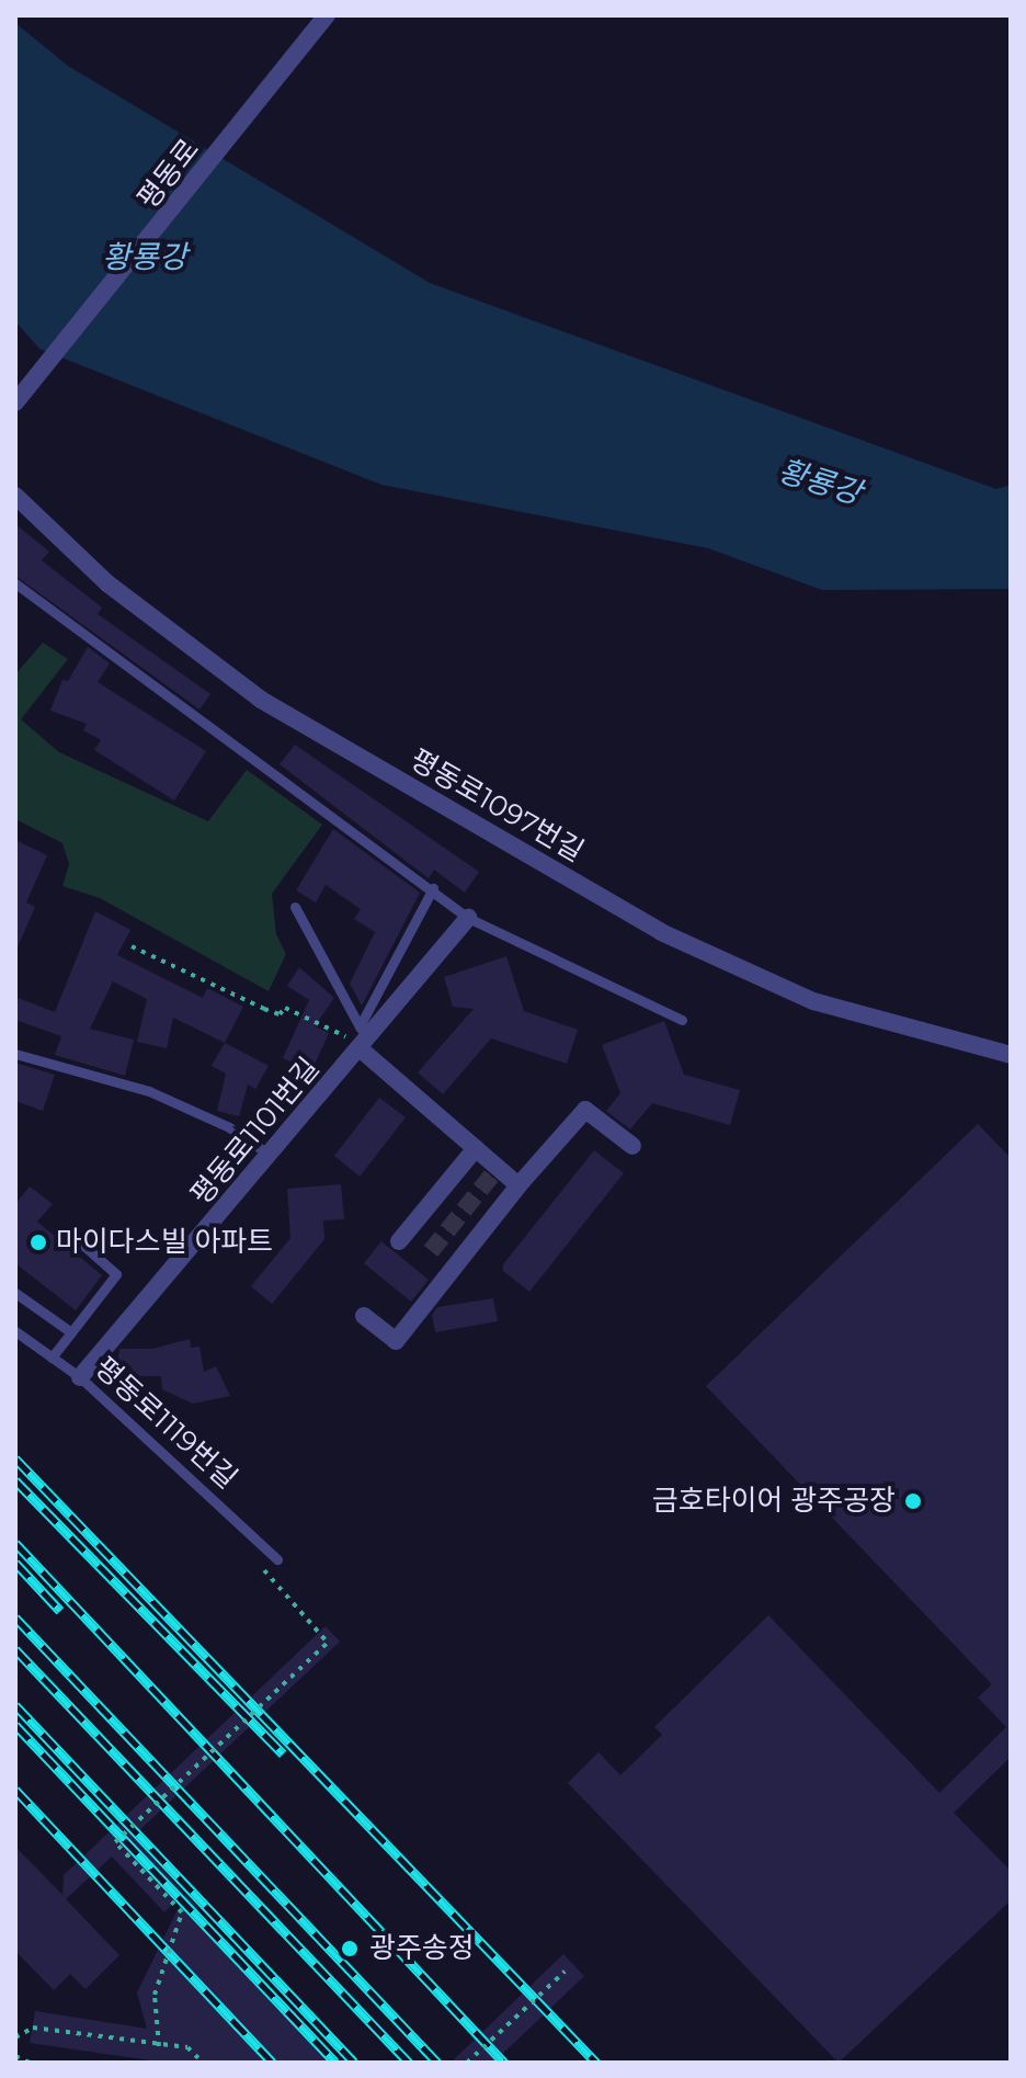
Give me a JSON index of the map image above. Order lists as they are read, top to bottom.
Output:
{
  "streets": {
    "street": ["평동로", "평동로1097번길", "평동로1101번길"],
    "lane": ["평동로1119번길"]
  },
  "crossings": [
    ["평동로1101번길", "평동로1119번길"]
  ],
  "water": ["황룡강"],
  "places": ["마이다스빌 아파트", "금호타이어 광주공장", "광주송정"]
}
